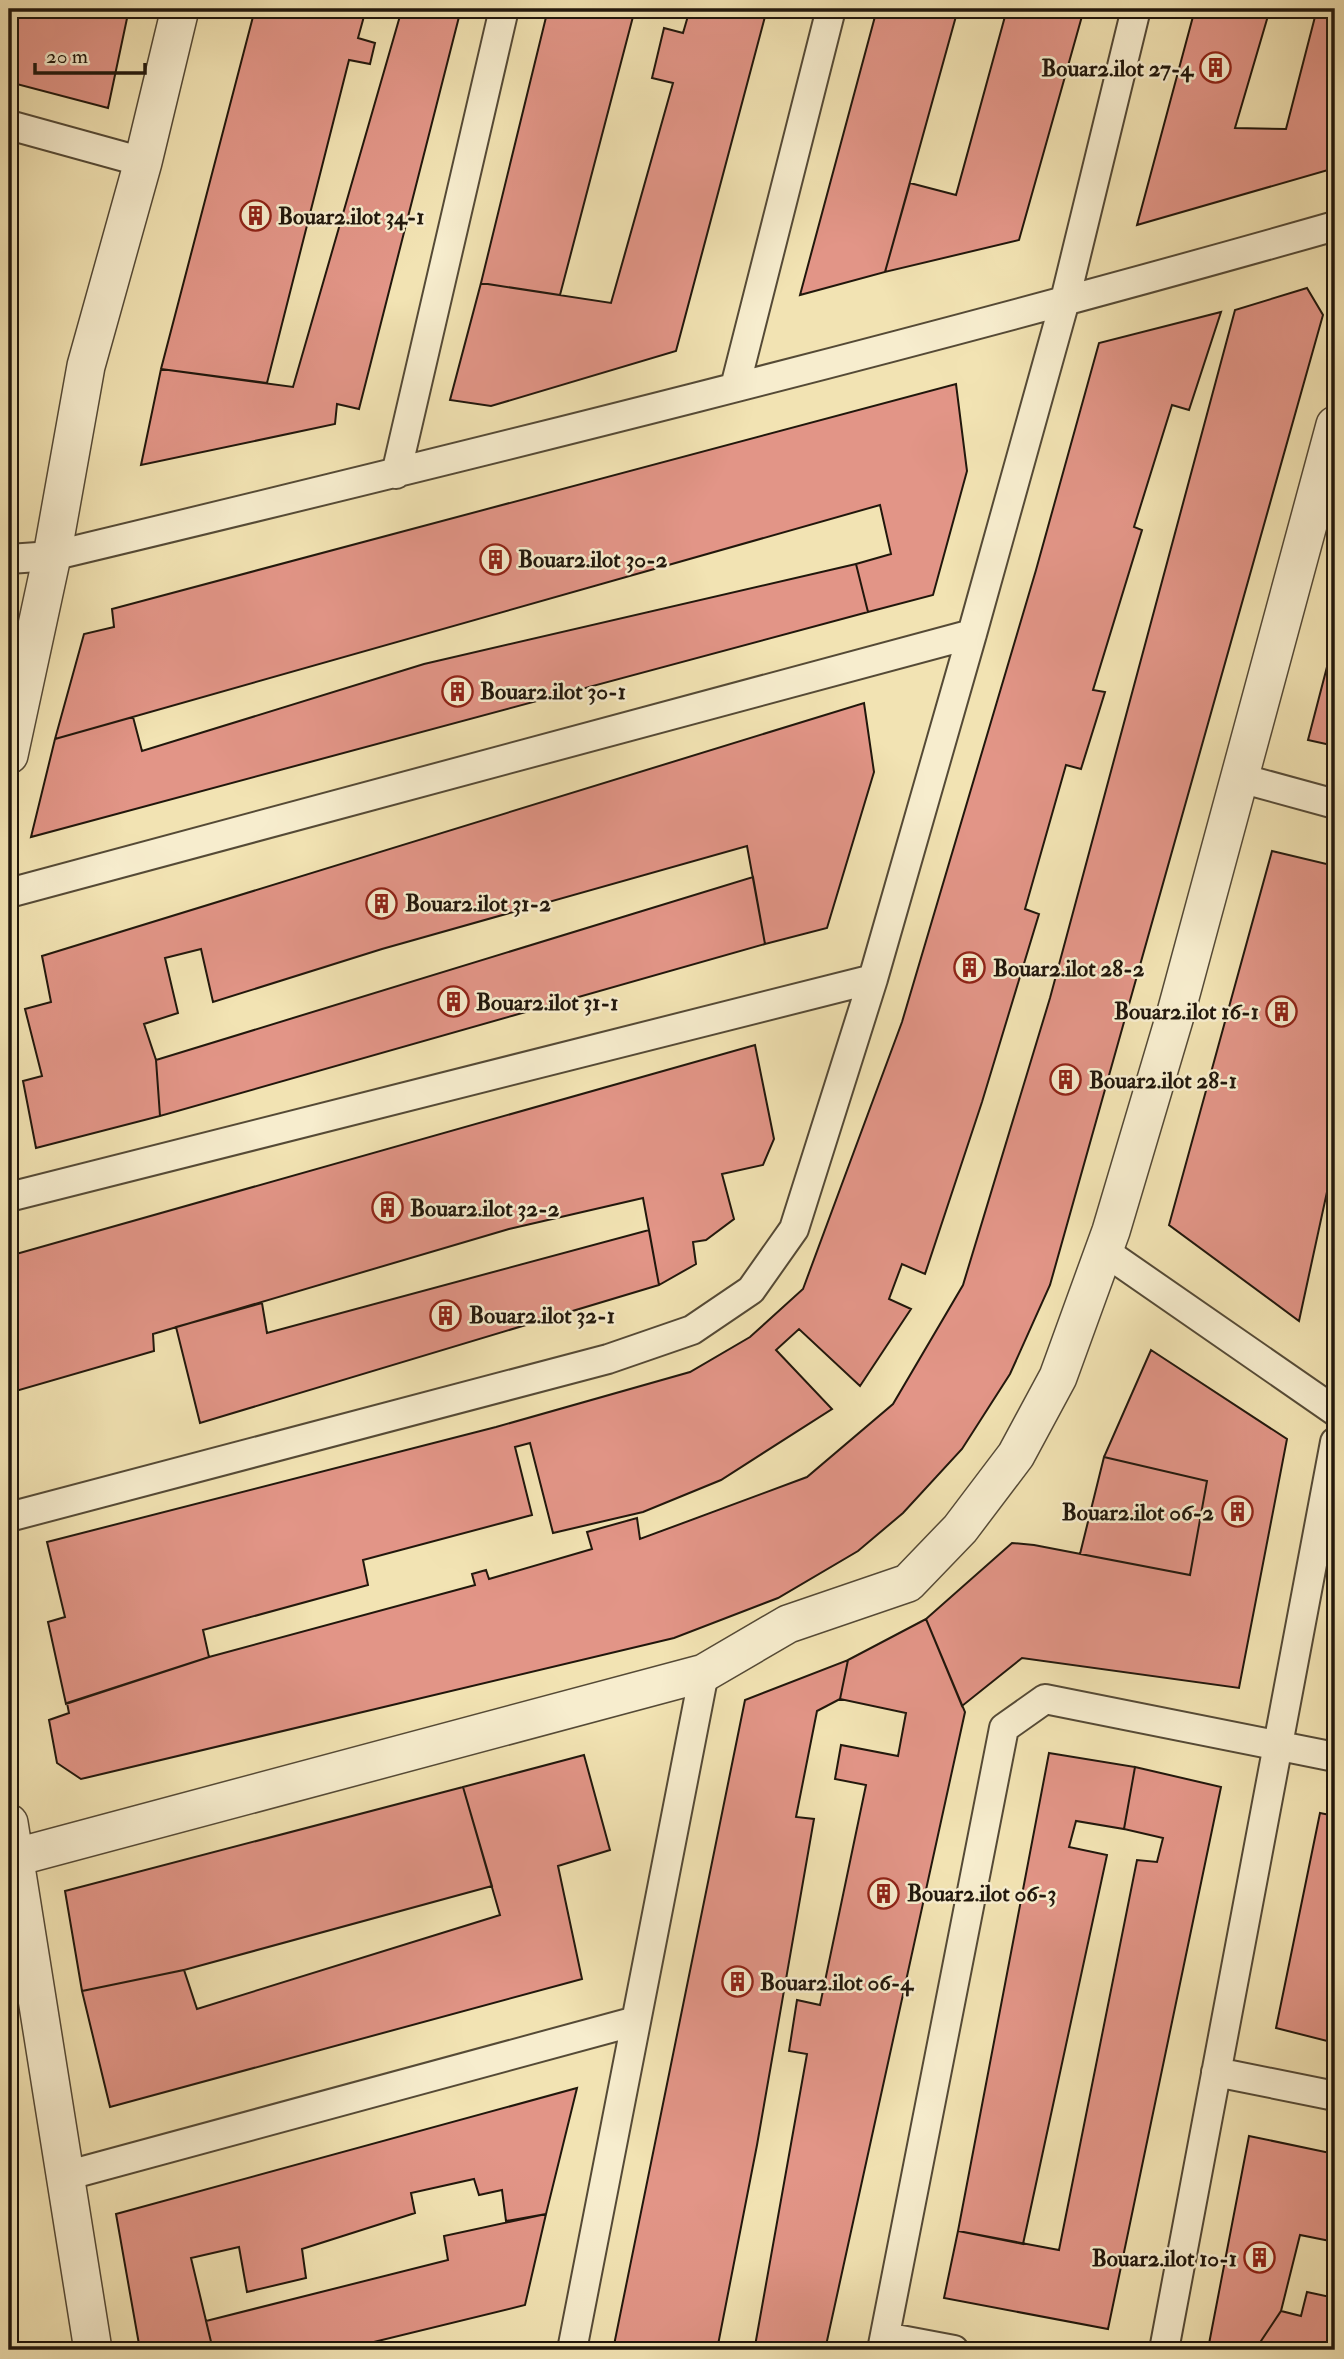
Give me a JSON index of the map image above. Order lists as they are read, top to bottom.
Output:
{
  "places": {
    "building": [
      "Bouar2.ilot 27-4",
      "Bouar2.ilot 34-1",
      "Bouar2.ilot 30-2",
      "Bouar2.ilot 30-1",
      "Bouar2.ilot 31-2",
      "Bouar2.ilot 28-2",
      "Bouar2.ilot 31-1",
      "Bouar2.ilot 16-1",
      "Bouar2.ilot 28-1",
      "Bouar2.ilot 32-2",
      "Bouar2.ilot 32-1",
      "Bouar2.ilot 06-2",
      "Bouar2.ilot 06-3",
      "Bouar2.ilot 06-4",
      "Bouar2.ilot 10-1"
    ]
  },
  "scale_bar": "20 m"
}
